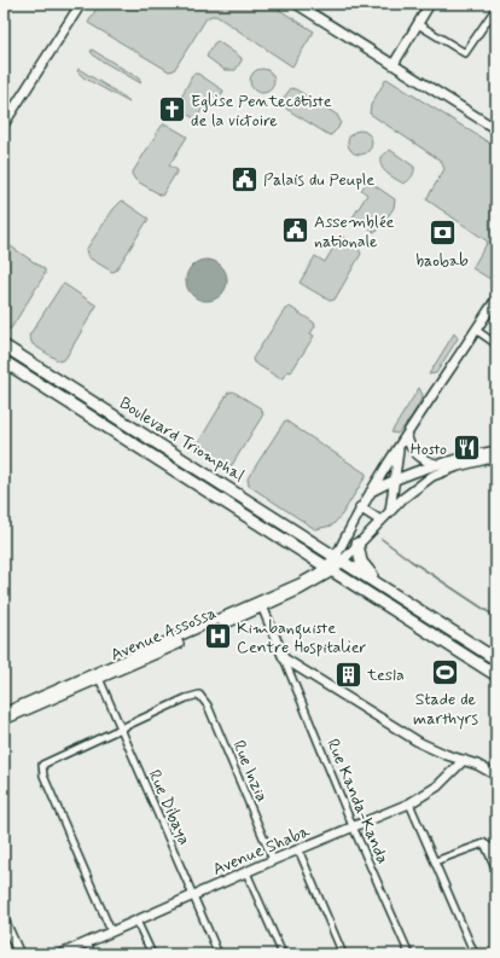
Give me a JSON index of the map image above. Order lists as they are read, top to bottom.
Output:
{
  "streets": {
    "highway": ["Boulevard Triomphal"],
    "street": [
      "Avenue Assossa",
      "Rue Inzia",
      "Rue Kanda-Kanda",
      "Rue Dibaya",
      "Avenue Shaba"
    ]
  },
  "crossings": [
    ["Boulevard Triomphal", "Avenue Assossa"],
    ["Avenue Assossa", "Rue Dibaya"],
    ["Rue Inzia", "Rue Dibaya"],
    ["Rue Inzia", "Avenue Shaba"],
    ["Rue Kanda-Kanda", "Avenue Shaba"],
    ["Rue Dibaya", "Avenue Shaba"]
  ],
  "places": {
    "church": ["Eglise Pentecôtiste de la victoire"],
    "public building": ["Palais du Peuple", "Assemblée nationale"],
    "bank": ["baobab"],
    "restaurant": ["Hosto"],
    "hospital": ["Kimbanguiste Centre Hospitalier"],
    "sports": ["Stade de marthyrs"],
    "building": ["tesla"]
  }
}
